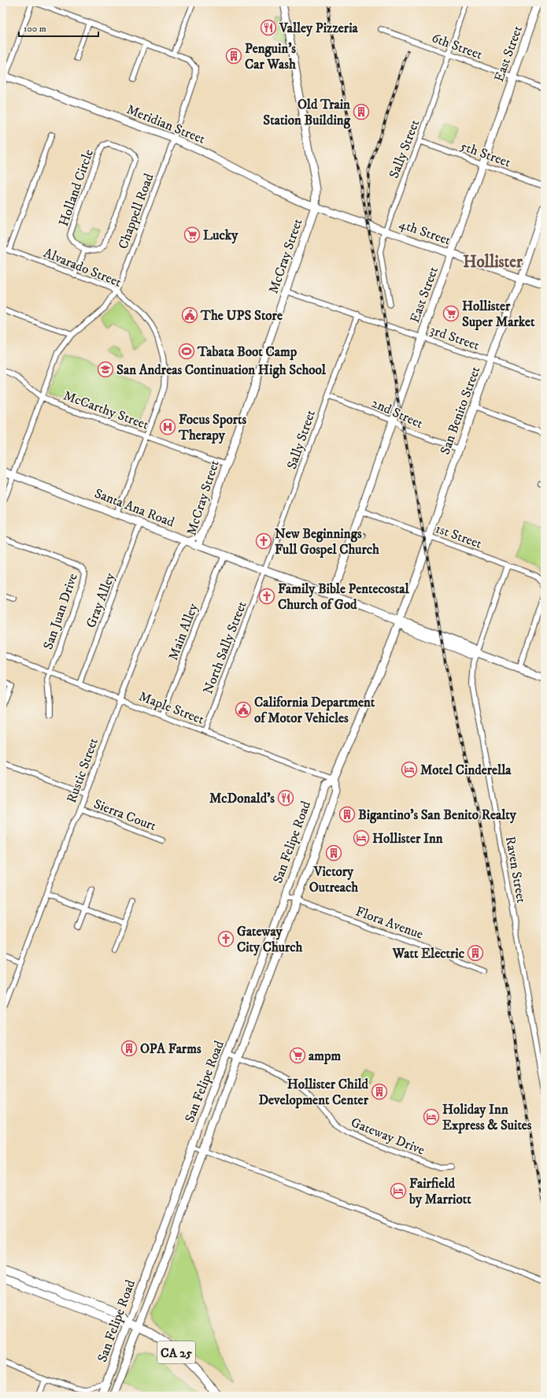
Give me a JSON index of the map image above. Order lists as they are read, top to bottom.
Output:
{
  "streets": {
    "main road": ["CA 25"],
    "street": [
      "6th Street",
      "East Street",
      "Meridian Street",
      "Sally Street",
      "5th Street",
      "Holland Circle",
      "Chappell Road",
      "4th Street",
      "McCray Street",
      "Alvarado Street",
      "3rd Street",
      "McCarthy Street",
      "San Benito Street",
      "2nd Street",
      "Santa Ana Road",
      "1st Street",
      "Gray Alley",
      "San Juan Drive",
      "Main Alley",
      "North Sally Street",
      "Maple Street",
      "Rustic Street",
      "Sierra Court",
      "San Felipe Road",
      "Raven Street",
      "Flora Avenue",
      "Gateway Drive"
    ]
  },
  "crossings": [
    ["6th Street", "East Street"],
    ["6th Street", "Sally Street"],
    ["East Street", "5th Street"],
    ["East Street", "4th Street"],
    ["East Street", "3rd Street"],
    ["East Street", "2nd Street"],
    ["East Street", "Santa Ana Road"],
    ["East Street", "1st Street"],
    ["Meridian Street", "Chappell Road"],
    ["Meridian Street", "4th Street"],
    ["Meridian Street", "McCray Street"],
    ["Sally Street", "5th Street"],
    ["Sally Street", "4th Street"],
    ["Sally Street", "3rd Street"],
    ["Sally Street", "2nd Street"],
    ["Sally Street", "Santa Ana Road"],
    ["Sally Street", "North Sally Street"],
    ["Chappell Road", "Alvarado Street"],
    ["Chappell Road", "McCarthy Street"],
    ["Chappell Road", "Santa Ana Road"],
    ["4th Street", "McCray Street"],
    ["4th Street", "San Benito Street"],
    ["McCray Street", "3rd Street"],
    ["McCray Street", "McCarthy Street"],
    ["McCray Street", "Santa Ana Road"],
    ["Alvarado Street", "McCarthy Street"],
    ["Alvarado Street", "Santa Ana Road"],
    ["3rd Street", "San Benito Street"],
    ["San Benito Street", "2nd Street"],
    ["San Benito Street", "Santa Ana Road"],
    ["San Benito Street", "1st Street"],
    ["San Benito Street", "San Felipe Road"],
    ["Santa Ana Road", "Gray Alley"],
    ["Santa Ana Road", "Main Alley"],
    ["Santa Ana Road", "North Sally Street"],
    ["Santa Ana Road", "Rustic Street"],
    ["Santa Ana Road", "San Felipe Road"],
    ["Santa Ana Road", "Raven Street"],
    ["1st Street", "Raven Street"],
    ["Gray Alley", "Maple Street"],
    ["San Juan Drive", "Maple Street"],
    ["Main Alley", "Maple Street"],
    ["North Sally Street", "Maple Street"],
    ["Maple Street", "Rustic Street"],
    ["Maple Street", "San Felipe Road"],
    ["Rustic Street", "Sierra Court"],
    ["San Felipe Road", "Flora Avenue"],
    ["San Felipe Road", "Gateway Drive"],
    ["San Felipe Road", "CA 25"]
  ],
  "districts": ["Hollister"],
  "places": {
    "restaurant": ["Valley Pizzeria", "McDonald's"],
    "building": [
      "Penguin's Car Wash",
      "Old Train Station Building",
      "Bigantino's San Benito Realty",
      "Victory Outreach",
      "Watt Electric",
      "OPA Farms",
      "Hollister Child Development Center"
    ],
    "supermarket": ["Lucky", "Hollister Super Market", "ampm"],
    "public building": ["The UPS Store", "California Department of Motor Vehicles"],
    "sports": ["Tabata Boot Camp"],
    "school or university": ["San Andreas Continuation High School"],
    "hospital": ["Focus Sports Therapy"],
    "church": ["New Beginnings Full Gospel Church", "Family Bible Pentecostal Church of God", "Gateway City Church"],
    "hotel": [
      "Motel Cinderella",
      "Hollister Inn",
      "Holiday Inn Express & Suites",
      "Fairfield by Marriott"
    ]
  },
  "scale_bar": "100 m"
}
